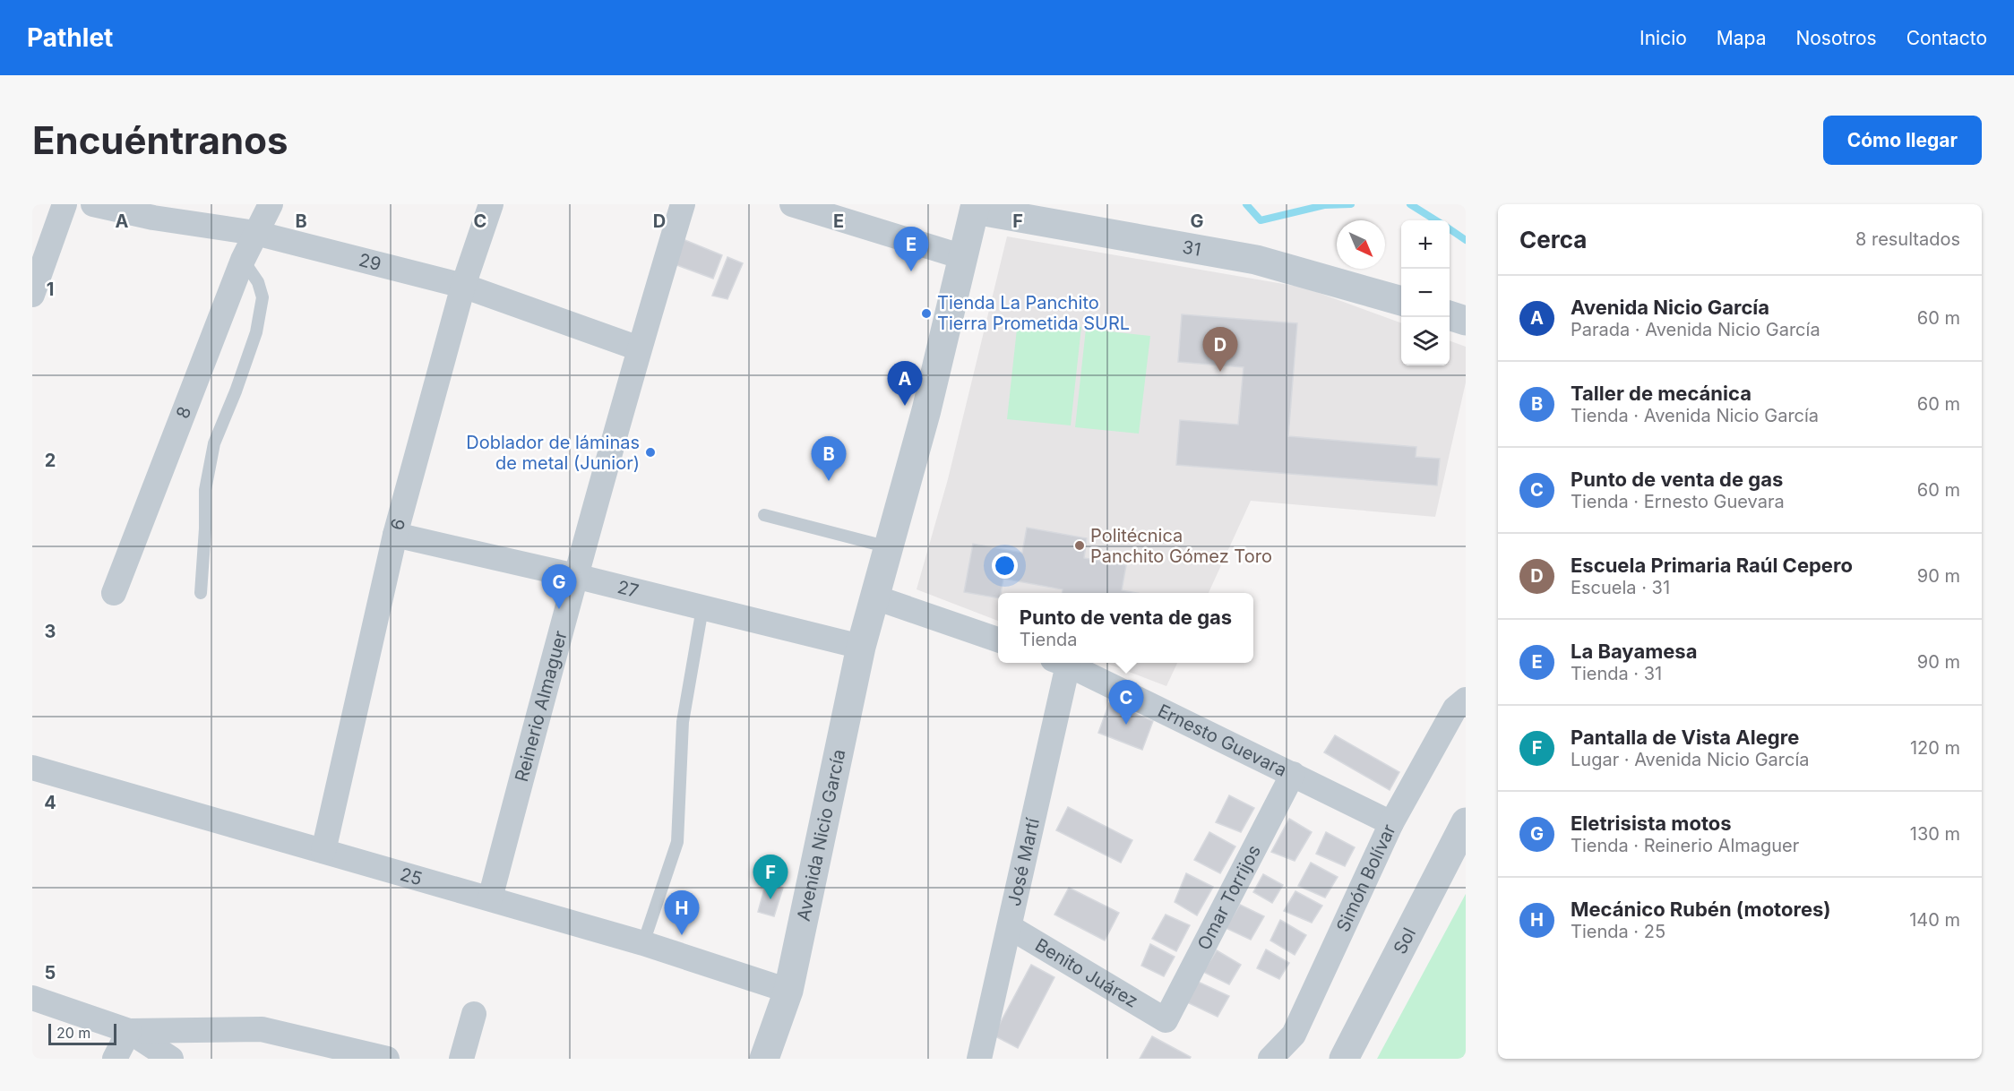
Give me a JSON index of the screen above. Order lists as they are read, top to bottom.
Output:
{
  "streets": {
    "street": [
      "31",
      "29",
      "8",
      "6",
      "27",
      "Reinerio Almaguer",
      "Ernesto Guevara",
      "Avenida Nicio García",
      "José Martí",
      "25",
      "Simón Bolívar",
      "Omar Torrijos",
      "Sol",
      "Benito Juárez"
    ]
  },
  "crossings": [
    ["31", "Avenida Nicio García"],
    ["29", "8"],
    ["29", "6"],
    ["29", "Reinerio Almaguer"],
    ["6", "27"],
    ["6", "25"],
    ["27", "Reinerio Almaguer"],
    ["27", "Avenida Nicio García"],
    ["Reinerio Almaguer", "25"],
    ["Ernesto Guevara", "Simón Bolívar"],
    ["Ernesto Guevara", "Omar Torrijos"],
    ["Avenida Nicio García", "25"],
    ["José Martí", "Benito Juárez"],
    ["Omar Torrijos", "Benito Juárez"]
  ],
  "places": ["Tienda La Panchito Tierra Prometida SURL", "Doblador de láminas de metal (Junior)", "Politécnica Panchito Gómez Toro"],
  "scale_bar": "20 m",
  "north": "bottom right",
  "page": {
    "header": "Pathlet",
    "nav": [
      "Inicio",
      "Mapa",
      "Nosotros",
      "Contacto"
    ],
    "buttons": "Cómo llegar",
    "title": "Encuéntranos",
    "heading": ["Cerca", "8 resultados"],
    "map_buttons": ["+", "−"],
    "pins": [
      "E",
      "D",
      "A",
      "B",
      "G",
      "C",
      "F",
      "H"
    ],
    "list": [
      {
        "mark": "A",
        "name": "Avenida Nicio García",
        "note": "Parada · Avenida Nicio García",
        "value": "60 m"
      },
      {
        "mark": "B",
        "name": "Taller de mecánica",
        "note": "Tienda · Avenida Nicio García",
        "value": "60 m"
      },
      {
        "mark": "C",
        "name": "Punto de venta de gas",
        "note": "Tienda · Ernesto Guevara",
        "value": "60 m"
      },
      {
        "mark": "D",
        "name": "Escuela Primaria Raúl Cepero",
        "note": "Escuela · 31",
        "value": "90 m"
      },
      {
        "mark": "E",
        "name": "La Bayamesa",
        "note": "Tienda · 31",
        "value": "90 m"
      },
      {
        "mark": "F",
        "name": "Pantalla de Vista Alegre",
        "note": "Lugar · Avenida Nicio García",
        "value": "120 m"
      },
      {
        "mark": "G",
        "name": "Eletrisista motos",
        "note": "Tienda · Reinerio Almaguer",
        "value": "130 m"
      },
      {
        "mark": "H",
        "name": "Mecánico Rubén (motores)",
        "note": "Tienda · 25",
        "value": "140 m"
      }
    ],
    "popup": ["Punto de venta de gas", "Tienda"],
    "scale": "20 m"
  },
  "grid": {
    "columns": [
      "A",
      "B",
      "C",
      "D",
      "E",
      "F",
      "G"
    ],
    "rows": [
      "1",
      "2",
      "3",
      "4",
      "5"
    ]
  }
}
